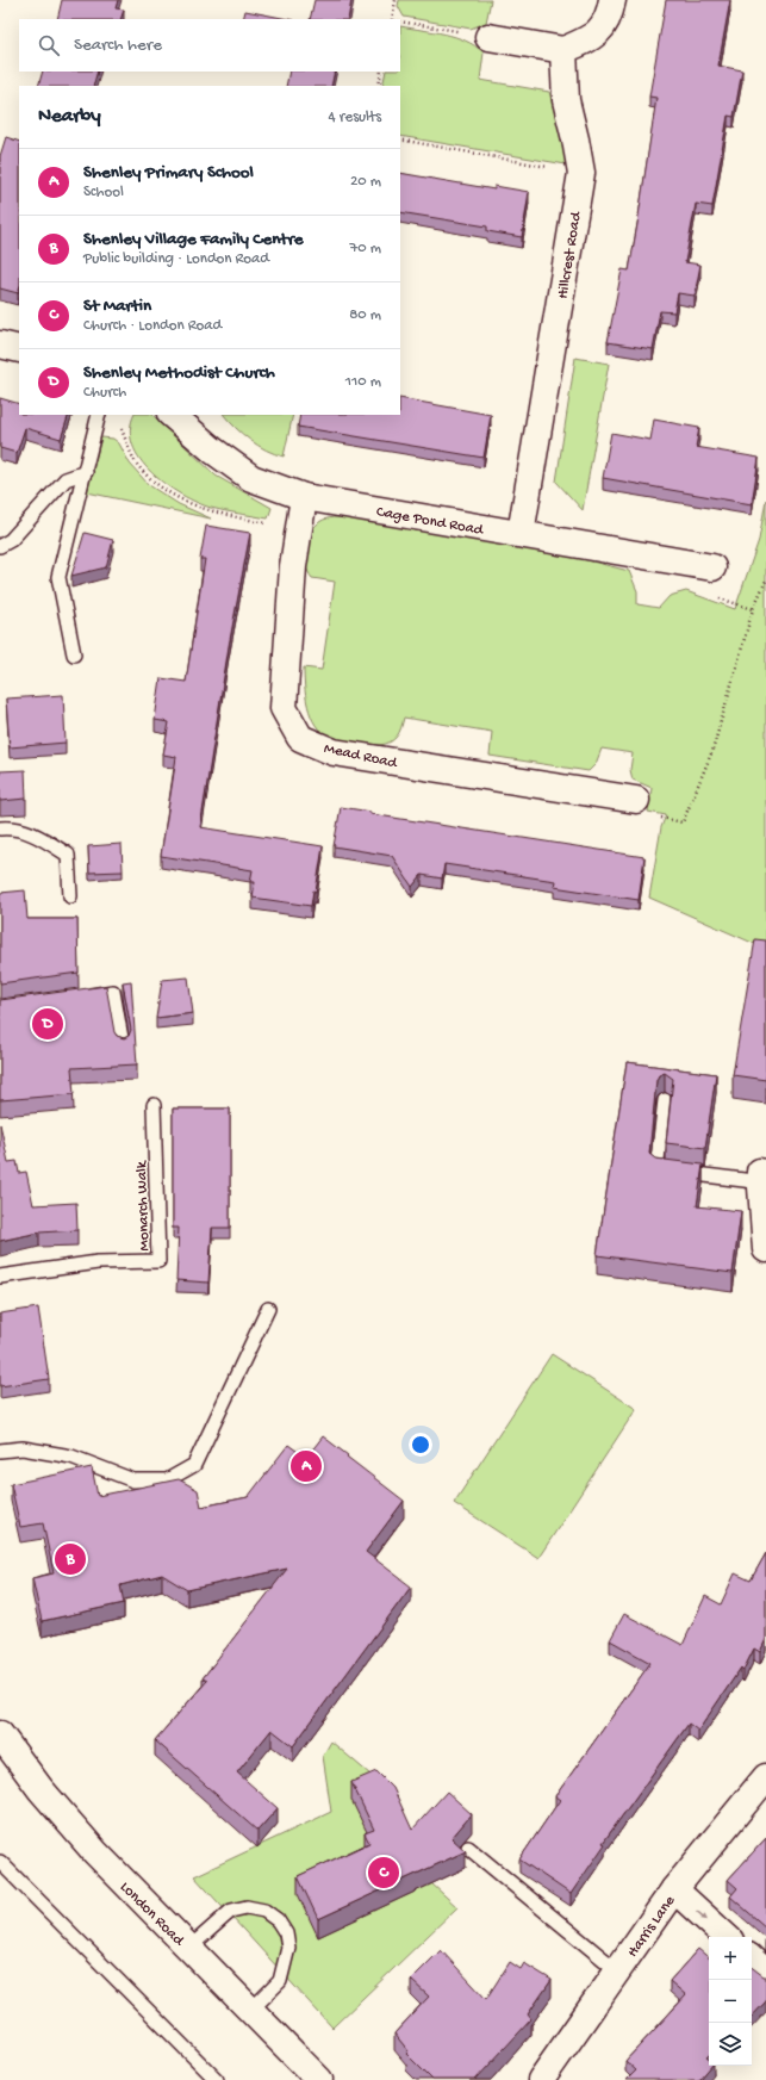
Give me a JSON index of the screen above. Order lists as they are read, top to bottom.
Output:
{
  "streets": {
    "street": [
      "Hillcrest Road",
      "Cage Pond Road",
      "Mead Road",
      "London Road",
      "Harris Lane"
    ],
    "lane": ["Monarch Walk"]
  },
  "crossings": [
    ["Hillcrest Road", "Cage Pond Road"],
    ["Cage Pond Road", "Mead Road"]
  ],
  "page": {
    "search": "Search here",
    "heading": ["Nearby", "4 results"],
    "list": [
      {
        "mark": "A",
        "name": "Shenley Primary School",
        "note": "School",
        "value": "20 m"
      },
      {
        "mark": "B",
        "name": "Shenley Village Family Centre",
        "note": "Public building · London Road",
        "value": "70 m"
      },
      {
        "mark": "C",
        "name": "St Martin",
        "note": "Church · London Road",
        "value": "80 m"
      },
      {
        "mark": "D",
        "name": "Shenley Methodist Church",
        "note": "Church",
        "value": "110 m"
      }
    ],
    "pins": [
      "D",
      "A",
      "B",
      "C"
    ],
    "map_buttons": ["+", "−"]
  }
}
